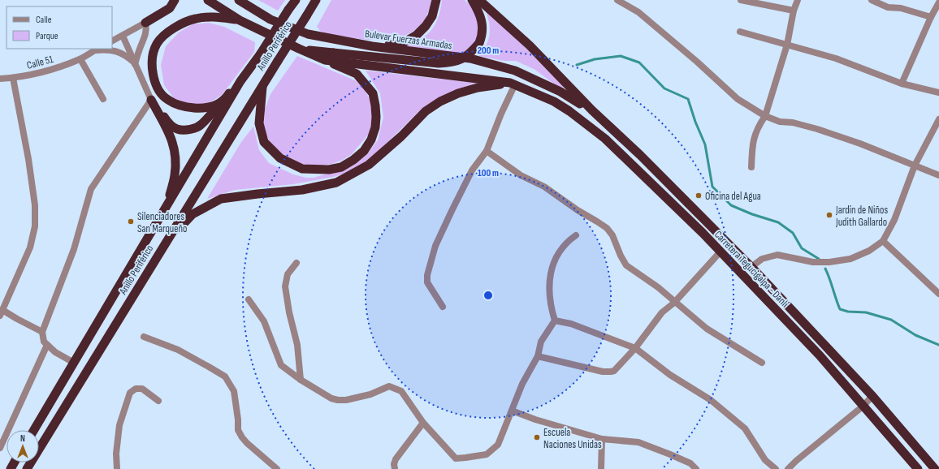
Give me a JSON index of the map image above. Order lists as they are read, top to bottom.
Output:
{
  "streets": {
    "highway": ["Bulevar Fuerzas Armadas", "Anillo Periférico", "Carretera Tegucigalpa - Danli"],
    "street": ["Calle 51"]
  },
  "crossings": [
    ["Bulevar Fuerzas Armadas", "Carretera Tegucigalpa - Danli"]
  ],
  "places": [
    "Oficina del Agua",
    "Jardín de Niños Judith Gallardo",
    "Silenciadores San Marqueño",
    "Escuela Naciones Unidas"
  ],
  "legend": ["Calle", "Parque"],
  "north": "top",
  "rings": ["200 m", "100 m"]
}
